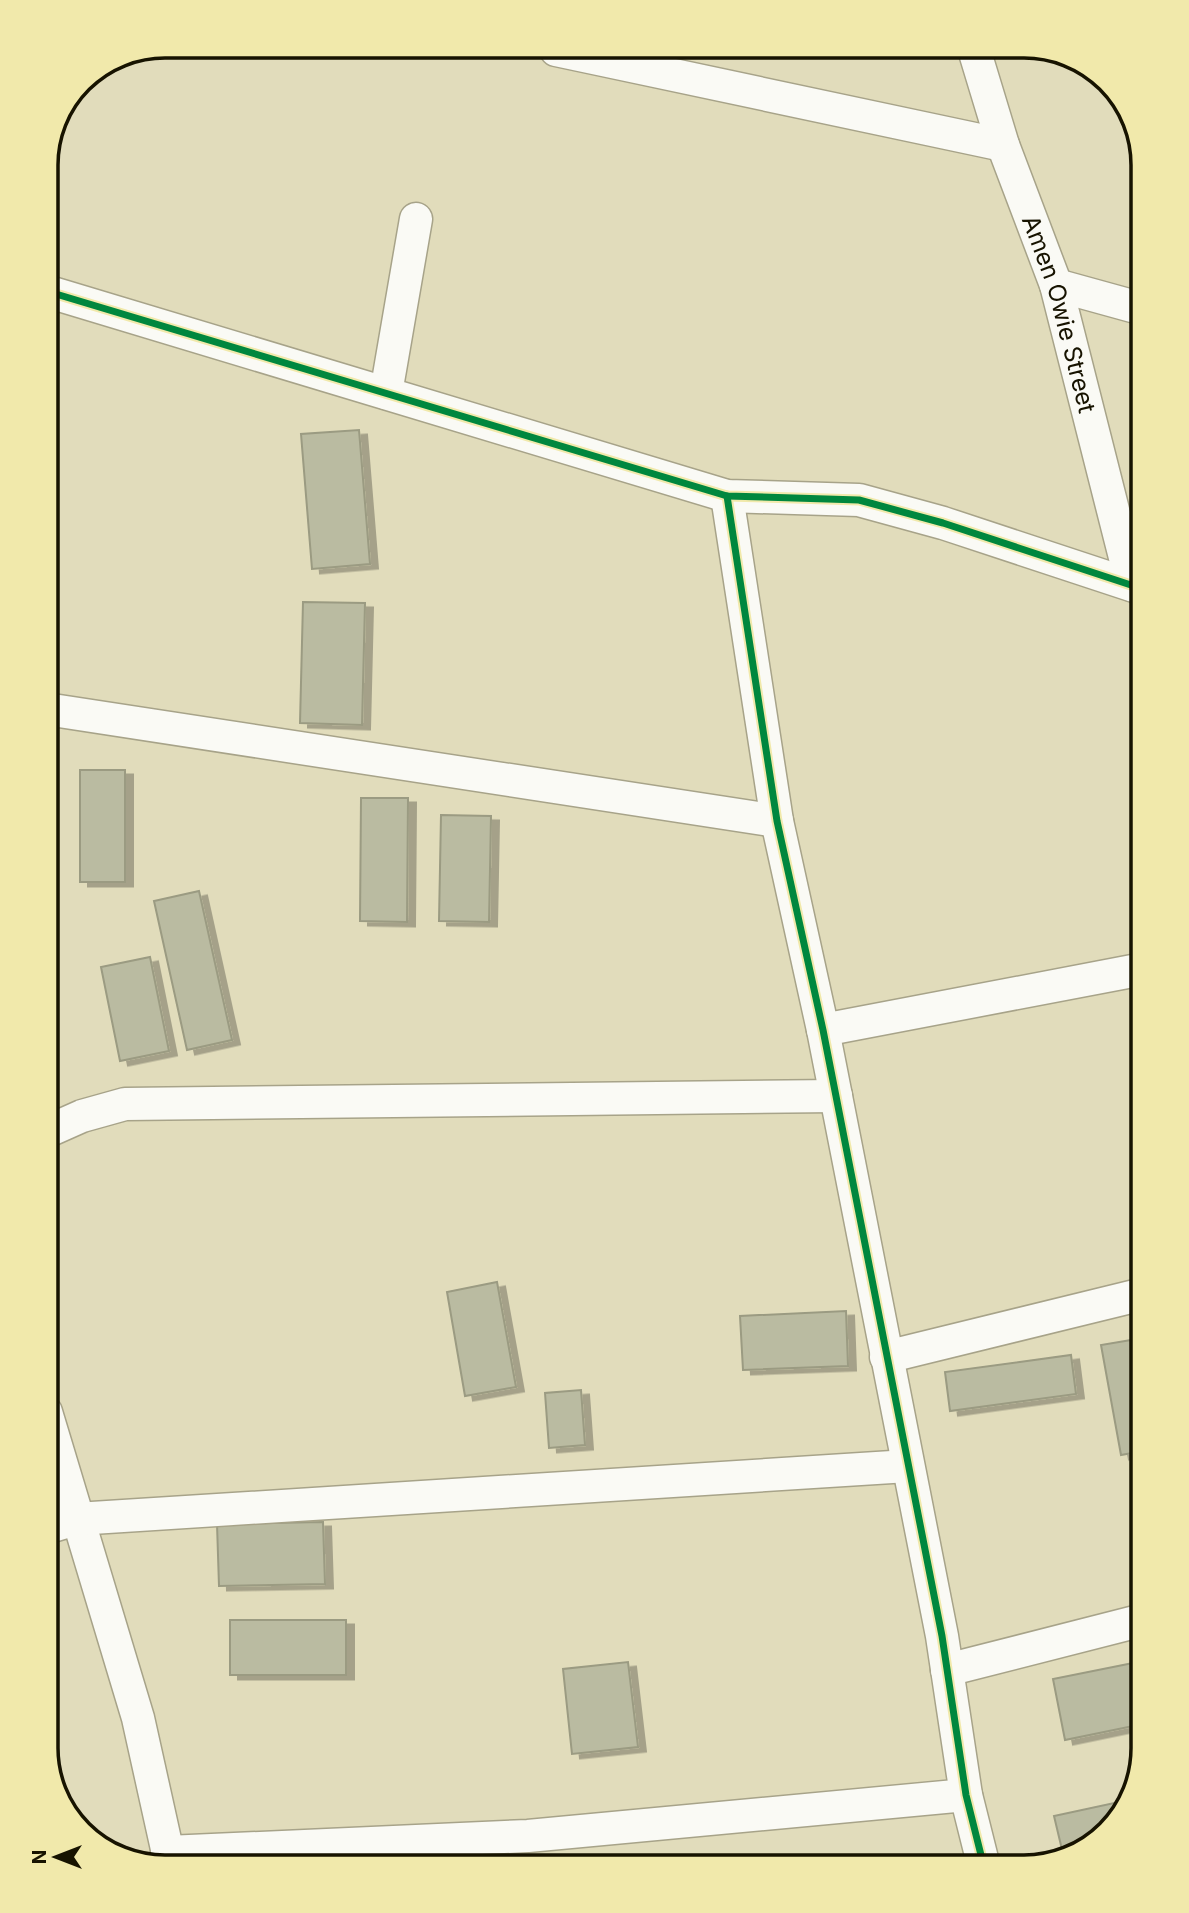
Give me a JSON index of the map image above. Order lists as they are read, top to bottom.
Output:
{
  "streets": {
    "street": ["Amen Owie Street"]
  },
  "north": "left"
}
